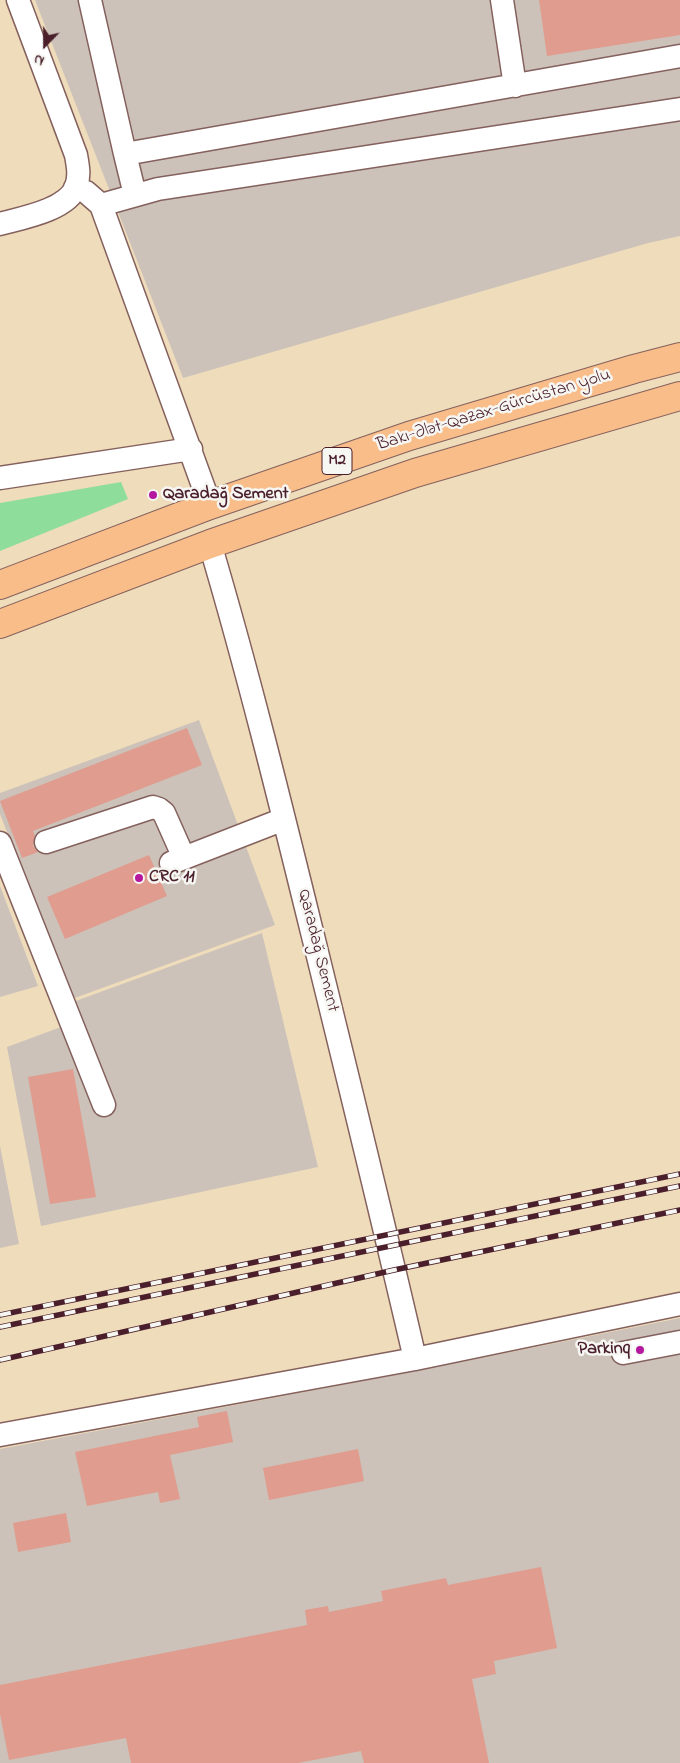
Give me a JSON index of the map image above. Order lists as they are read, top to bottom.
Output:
{
  "streets": {
    "highway": ["Bakı-Ələt-Qazax-Gürcüstan yolu", "M2"],
    "street": ["Qaradağ Sement"]
  },
  "crossings": [
    ["Bakı-Ələt-Qazax-Gürcüstan yolu", "Qaradağ Sement"]
  ],
  "places": ["Qaradağ Sement", "CRC 11", "Parkinq"],
  "north": "bottom"
}
